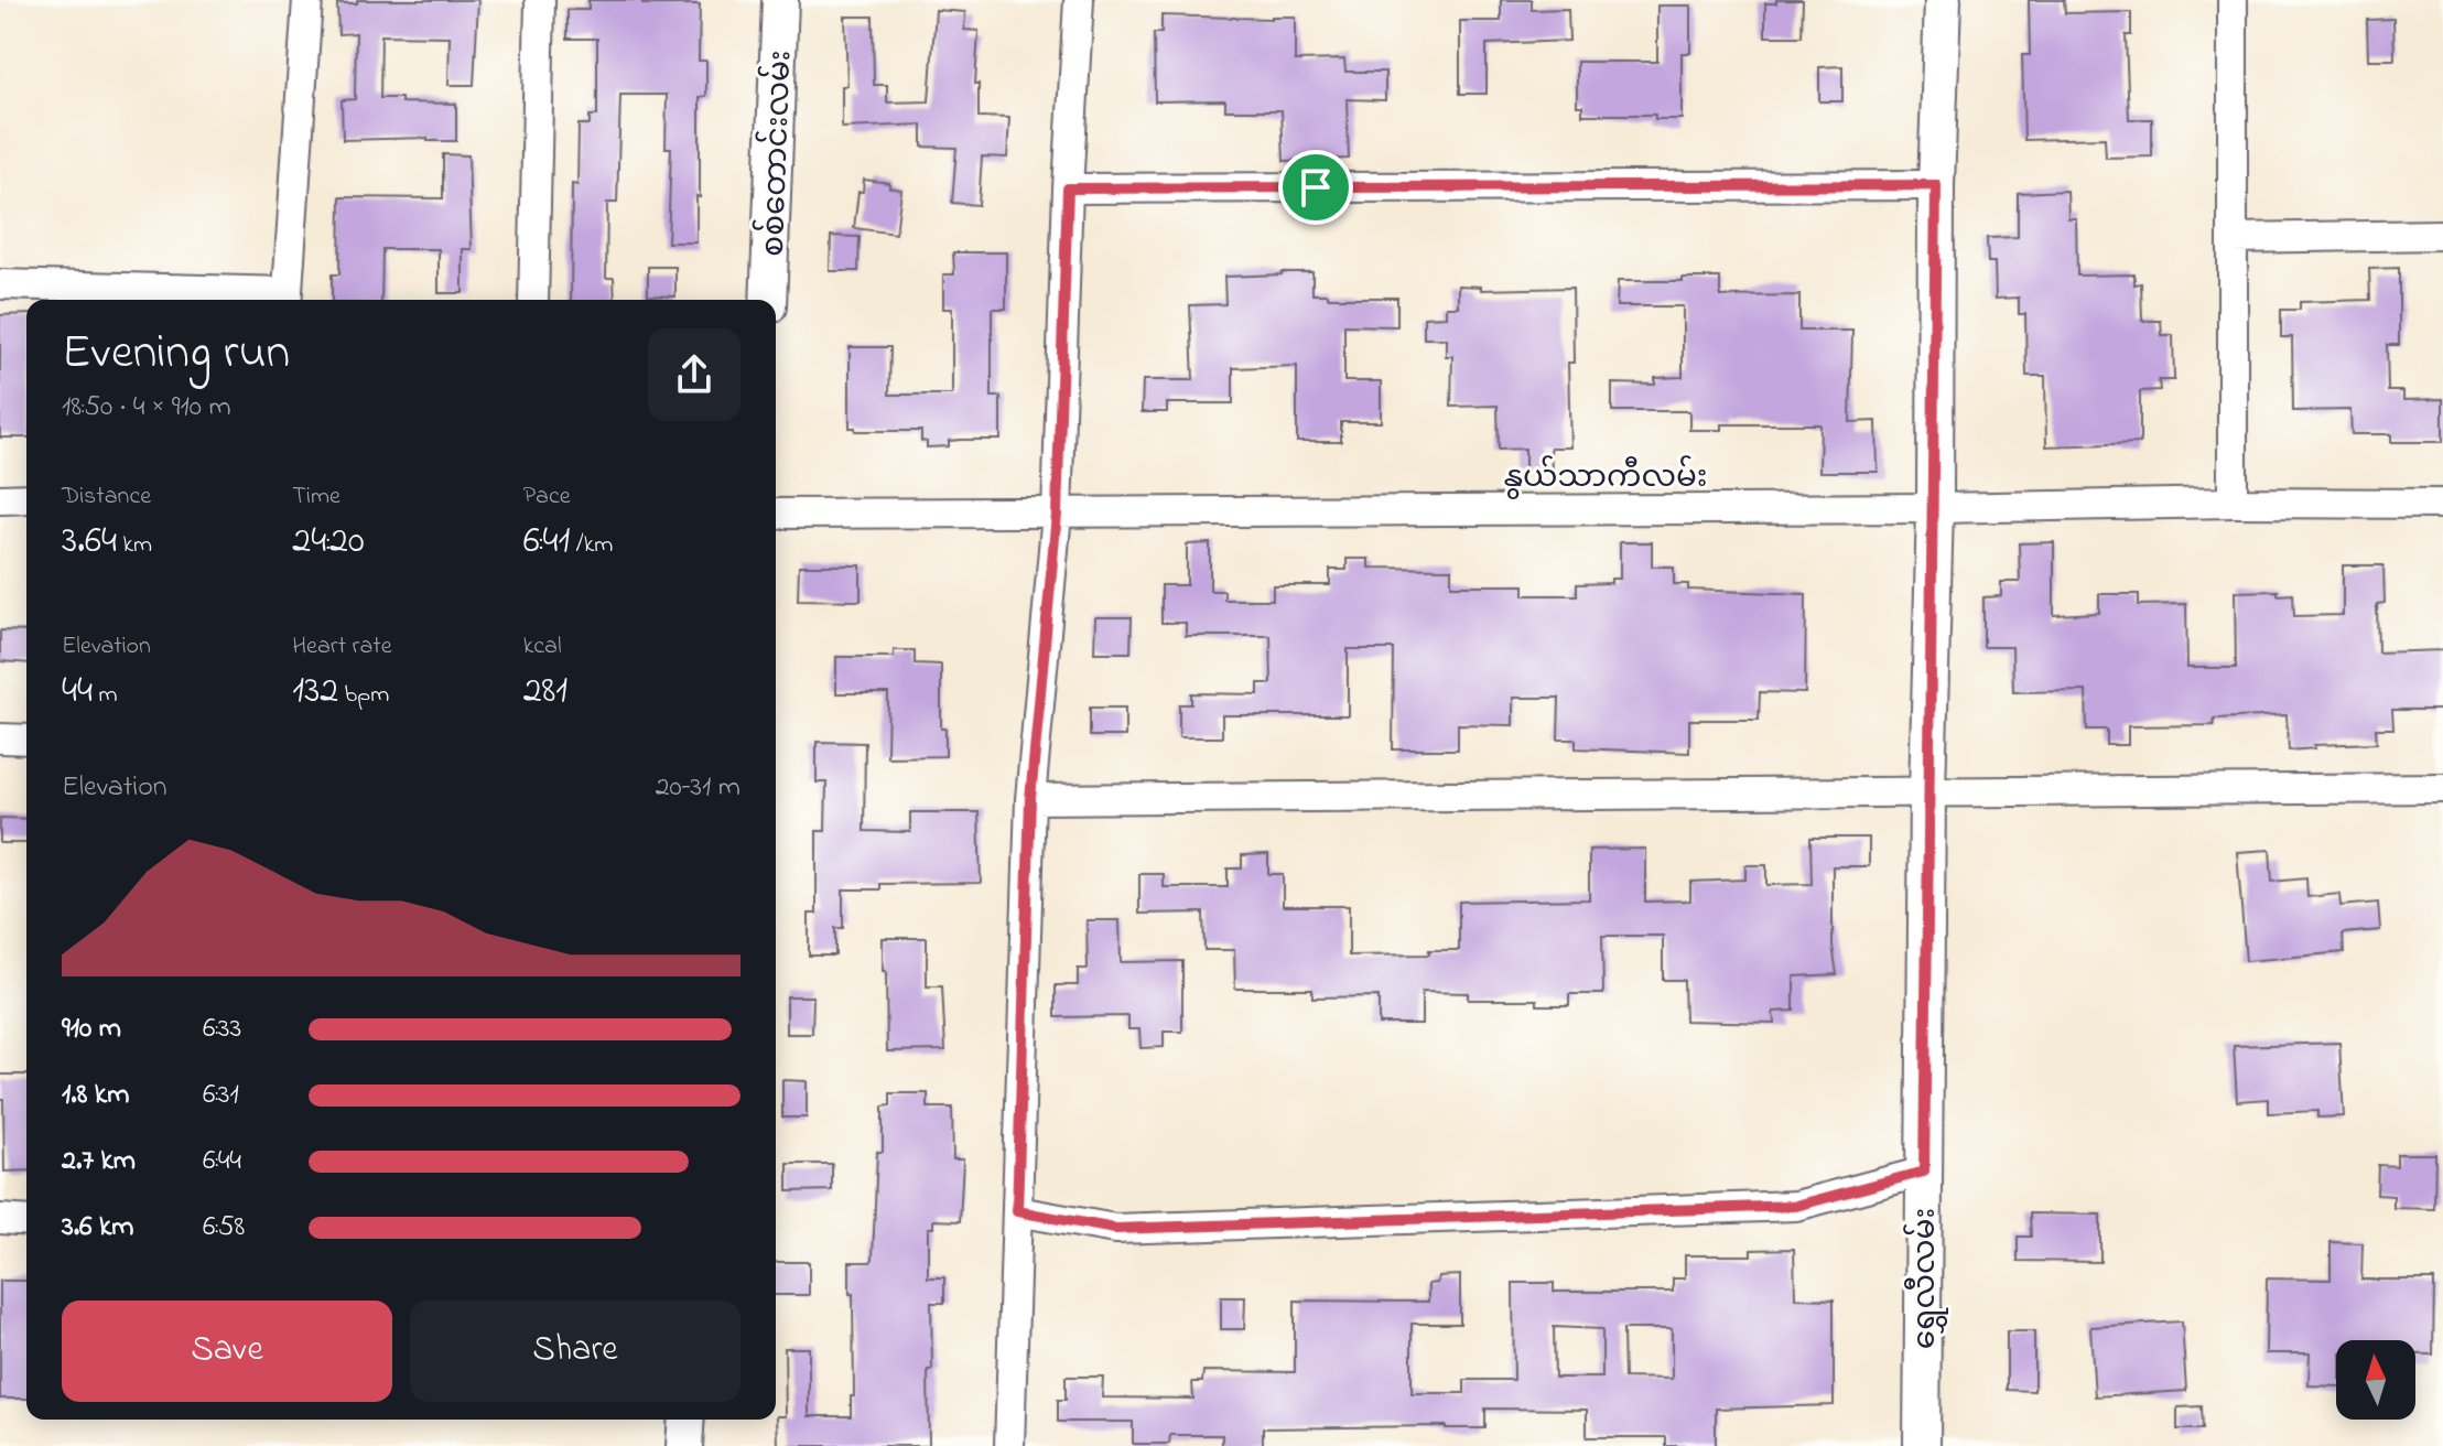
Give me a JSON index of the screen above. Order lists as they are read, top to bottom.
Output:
{
  "streets": {
    "street": ["စစ်တောင်းလမ်း", "နွယ်သာကီလမ်း", "ရွှေလီလမ်း"]
  },
  "crossings": [
    ["နွယ်သာကီလမ်း", "ရွှေလီလမ်း"]
  ],
  "north": "top",
  "page": {
    "heading": ["Evening run", "18:50 · 4 × 910 m"],
    "stats": [
      ["Distance", "3.64 km"],
      ["Time", "24:20"],
      ["Pace", "6:41 /km"],
      ["Elevation", "44 m"],
      ["Heart rate", "132 bpm"],
      ["kcal", "281"]
    ],
    "chart": ["Elevation", "20–31 m"],
    "list": [
      {
        "name": "910 m",
        "note": "6:33"
      },
      {
        "name": "1.8 km",
        "note": "6:31"
      },
      {
        "name": "2.7 km",
        "note": "6:44"
      },
      {
        "name": "3.6 km",
        "note": "6:58"
      }
    ],
    "buttons": ["Save", "Share"]
  }
}
